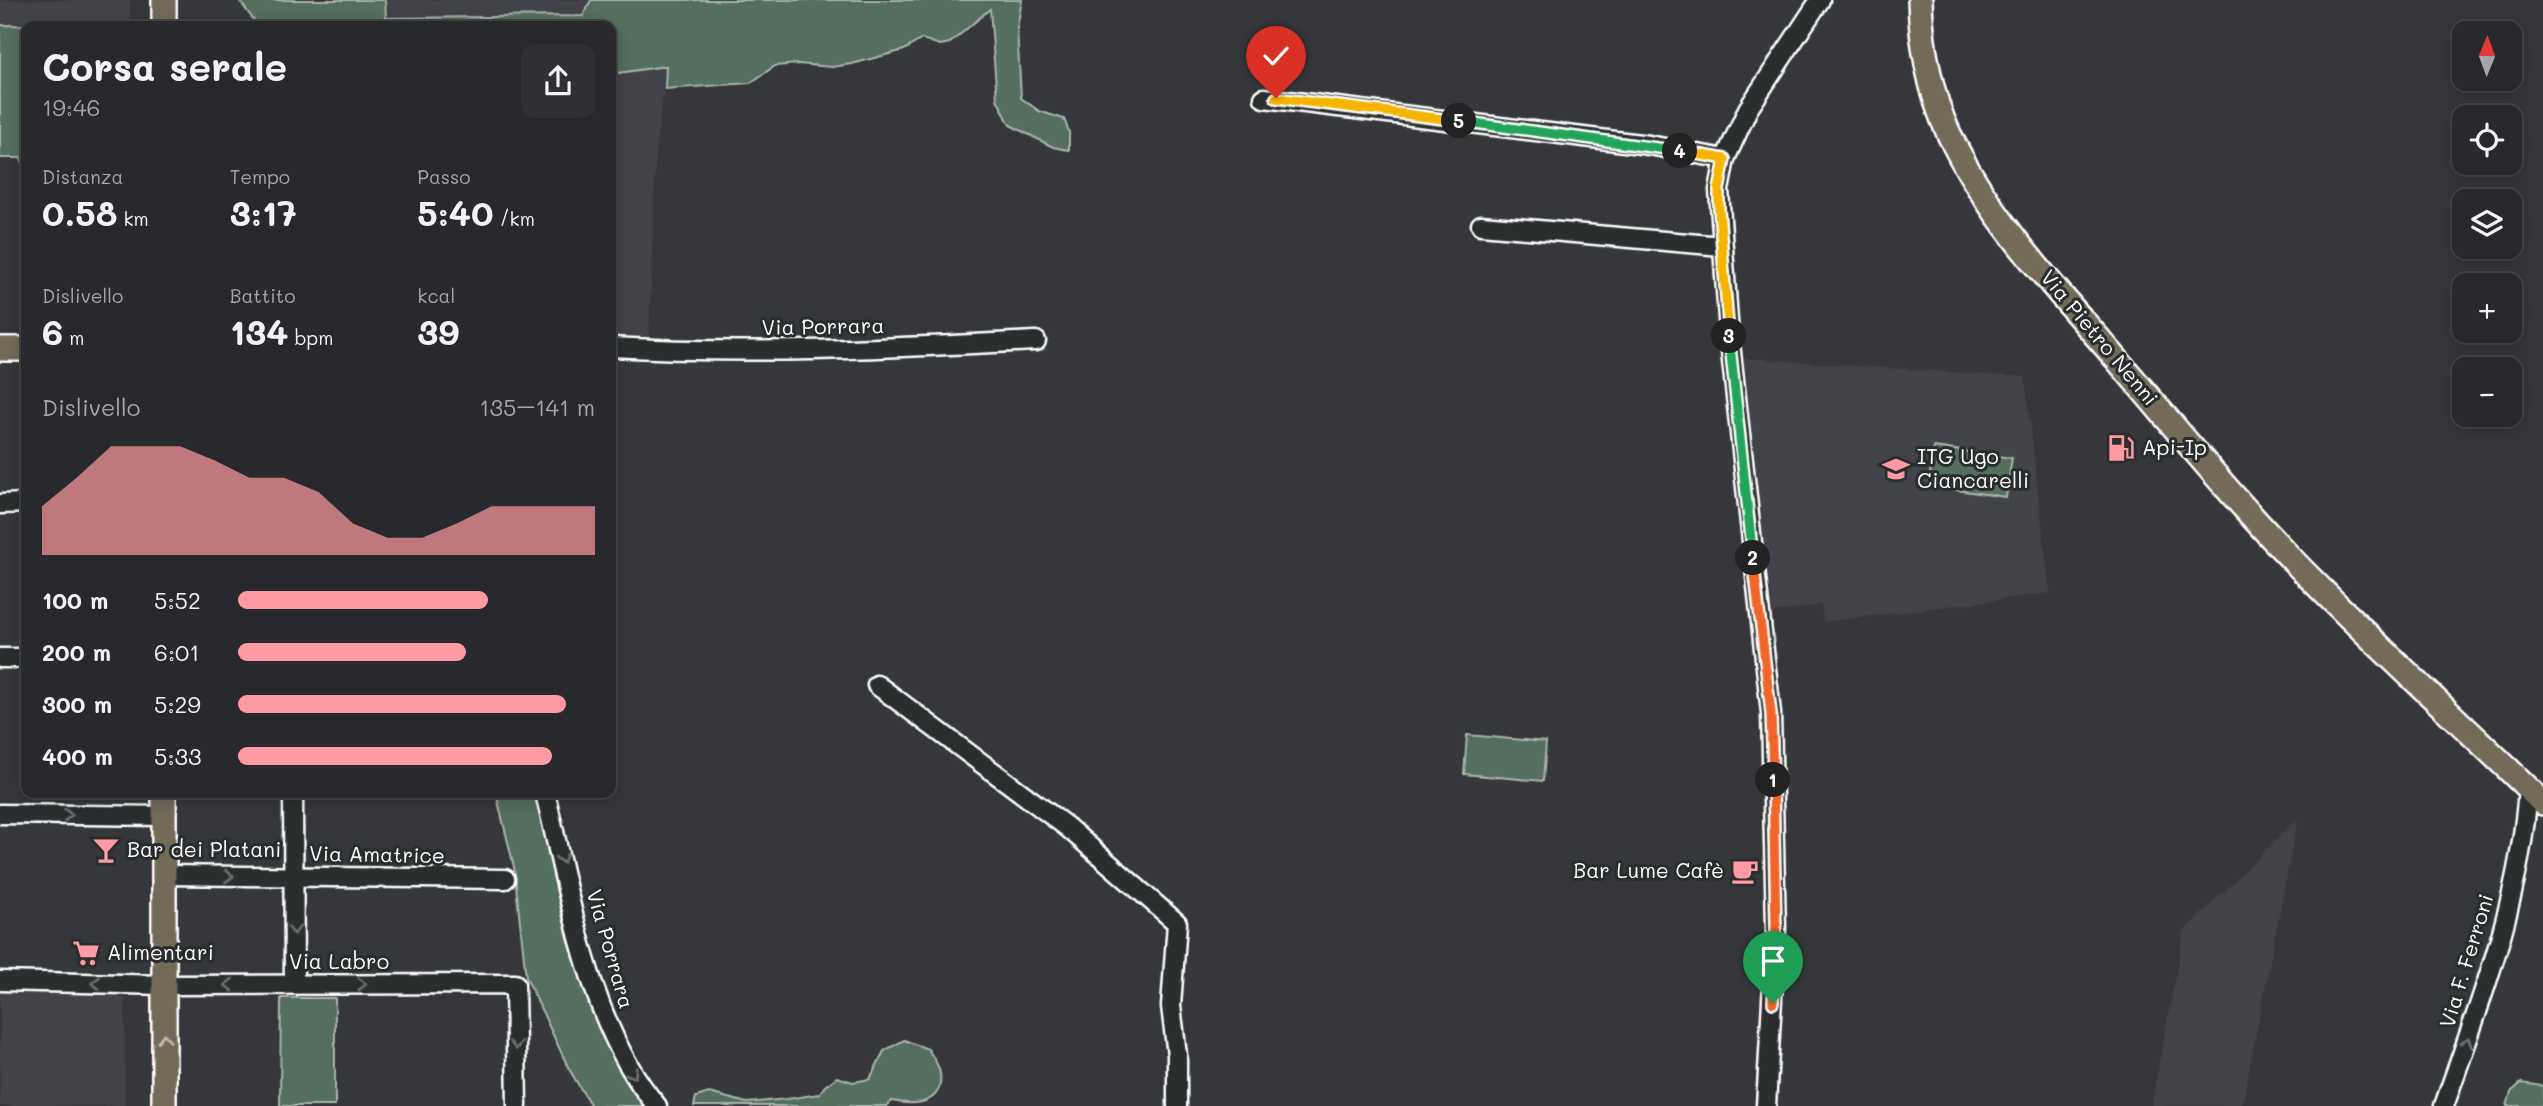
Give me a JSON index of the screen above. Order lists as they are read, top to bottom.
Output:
{
  "streets": {
    "main road": ["Via Pietro Nenni"],
    "street": [
      "Via Porrara",
      "Via Amatrice",
      "Via F. Ferroni",
      "Via Labro"
    ]
  },
  "crossings": [
    ["Via Pietro Nenni", "Via F. Ferroni"]
  ],
  "one_way": ["Via Porrara", "Via Amatrice", "Via F. Ferroni"],
  "places": {
    "fuel station": ["Api-Ip"],
    "school or university": ["ITG Ugo Ciancarelli"],
    "bar": ["Bar dei Platani"],
    "cafe": ["Bar Lume Cafè"],
    "supermarket": ["Alimentari"]
  },
  "north": "top",
  "page": {
    "map_buttons": ["+", "−"],
    "heading": ["Corsa serale", "19:46"],
    "pins": [
      "5",
      "4",
      "3",
      "2",
      "1"
    ],
    "stats": [
      ["Distanza", "0.58 km"],
      ["Tempo", "3:17"],
      ["Passo", "5:40 /km"],
      ["Dislivello", "6 m"],
      ["Battito", "134 bpm"],
      ["kcal", "39"]
    ],
    "chart": ["Dislivello", "135–141 m"],
    "list": [
      {
        "name": "100 m",
        "note": "5:52"
      },
      {
        "name": "200 m",
        "note": "6:01"
      },
      {
        "name": "300 m",
        "note": "5:29"
      },
      {
        "name": "400 m",
        "note": "5:33"
      }
    ]
  }
}
